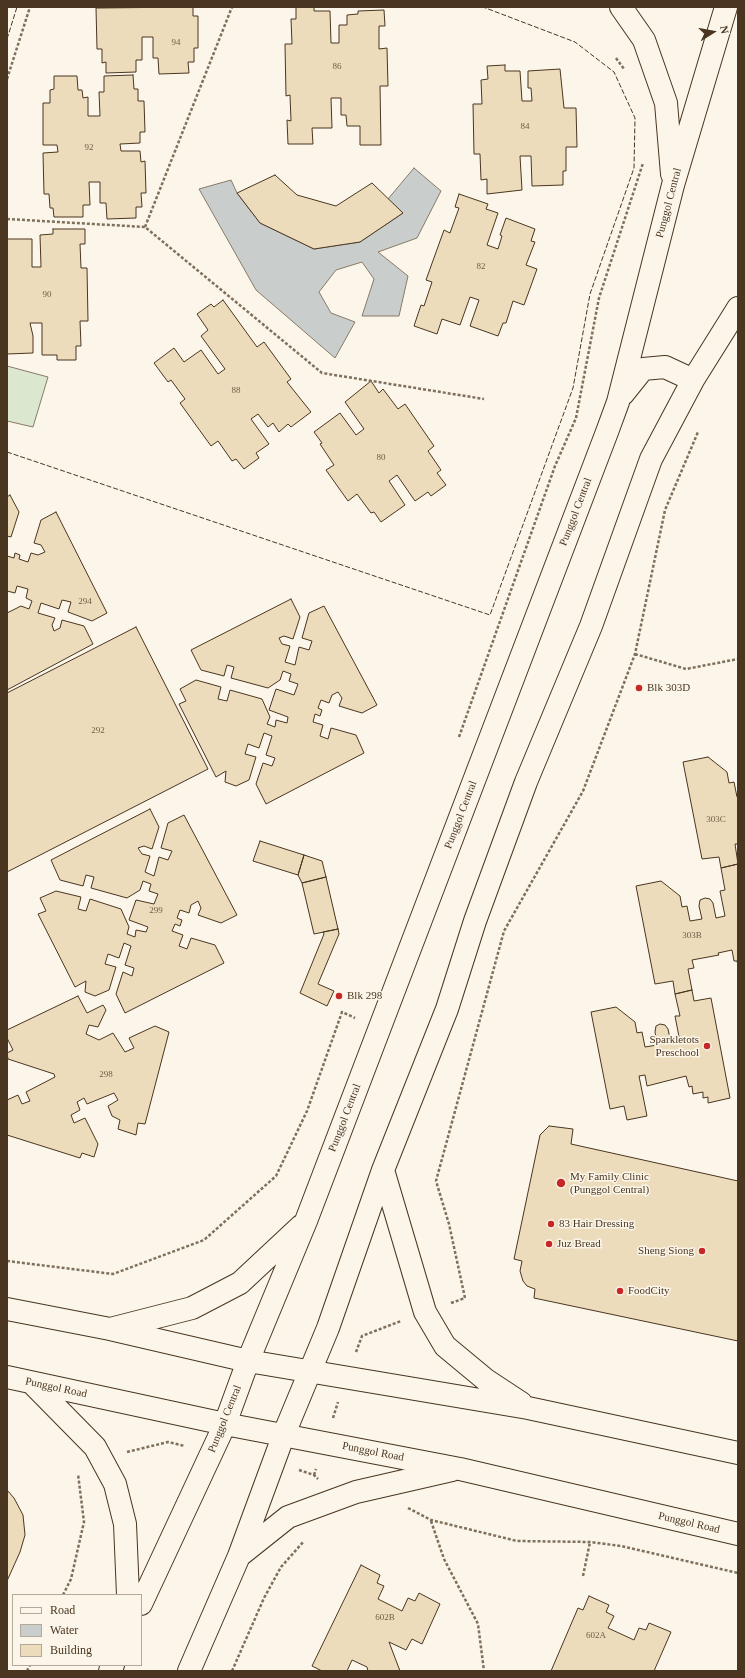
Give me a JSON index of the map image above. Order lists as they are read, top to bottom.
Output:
{
  "streets": {
    "main road": ["Punggol Central", "Punggol Road"]
  },
  "crossings": [
    ["Punggol Central", "Punggol Road"]
  ],
  "places": [
    "Blk 303D",
    "Blk 298",
    "Sparkletots Preschool",
    "My Family Clinic (Punggol Central)",
    "83 Hair Dressing",
    "Juz Bread",
    "Sheng Siong",
    "FoodCity"
  ],
  "house_numbers": [
    "94",
    "86",
    "84",
    "92",
    "82",
    "90",
    "88",
    "80",
    "294",
    "292",
    "303C",
    "299",
    "303B",
    "298",
    "602B",
    "602A"
  ],
  "legend": ["Road", "Water", "Building"],
  "north": "right"
}
